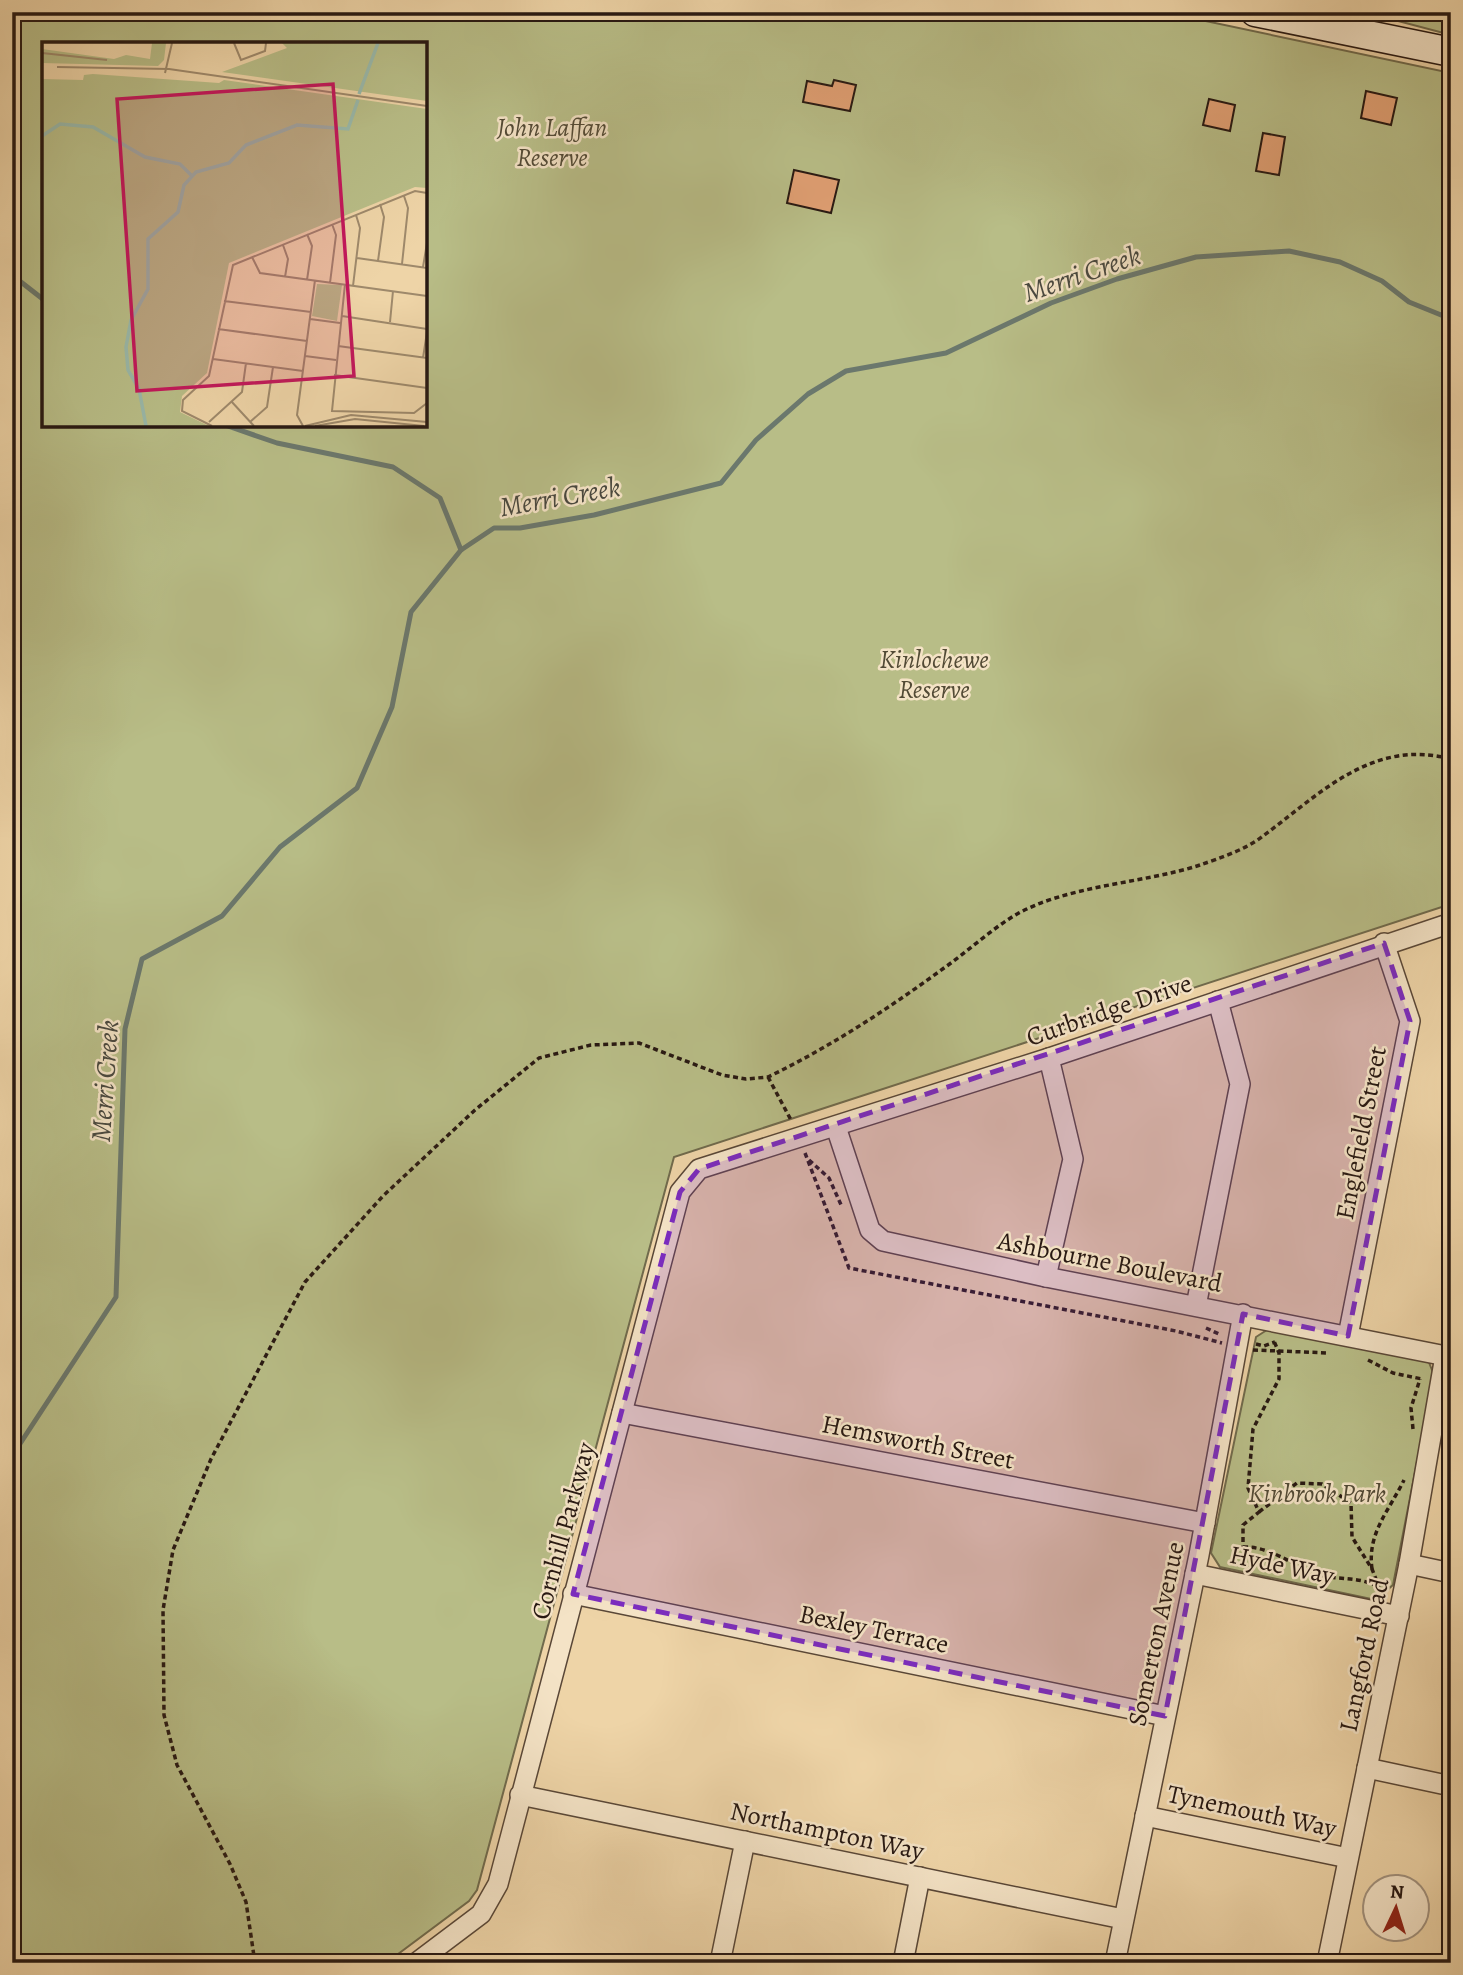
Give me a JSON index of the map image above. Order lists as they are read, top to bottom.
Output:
{
  "streets": {
    "street": [
      "Curbridge Drive",
      "Englefield Street",
      "Ashbourne Boulevard",
      "Hemsworth Street",
      "Cornhill Parkway",
      "Hyde Way",
      "Bexley Terrace",
      "Somerton Avenue",
      "Langford Road",
      "Tynemouth Way",
      "Northampton Way"
    ]
  },
  "crossings": [
    ["Curbridge Drive", "Englefield Street"],
    ["Curbridge Drive", "Ashbourne Boulevard"],
    ["Curbridge Drive", "Cornhill Parkway"],
    ["Englefield Street", "Ashbourne Boulevard"],
    ["Ashbourne Boulevard", "Somerton Avenue"],
    ["Ashbourne Boulevard", "Langford Road"],
    ["Hemsworth Street", "Cornhill Parkway"],
    ["Hemsworth Street", "Somerton Avenue"],
    ["Cornhill Parkway", "Bexley Terrace"],
    ["Cornhill Parkway", "Northampton Way"],
    ["Hyde Way", "Somerton Avenue"],
    ["Hyde Way", "Langford Road"],
    ["Bexley Terrace", "Somerton Avenue"],
    ["Somerton Avenue", "Tynemouth Way"],
    ["Somerton Avenue", "Northampton Way"],
    ["Langford Road", "Tynemouth Way"]
  ],
  "water": ["Merri Creek"],
  "parks": ["John Laffan Reserve", "Kinlochewe Reserve", "Kinbrook Park"],
  "north": "top"
}
